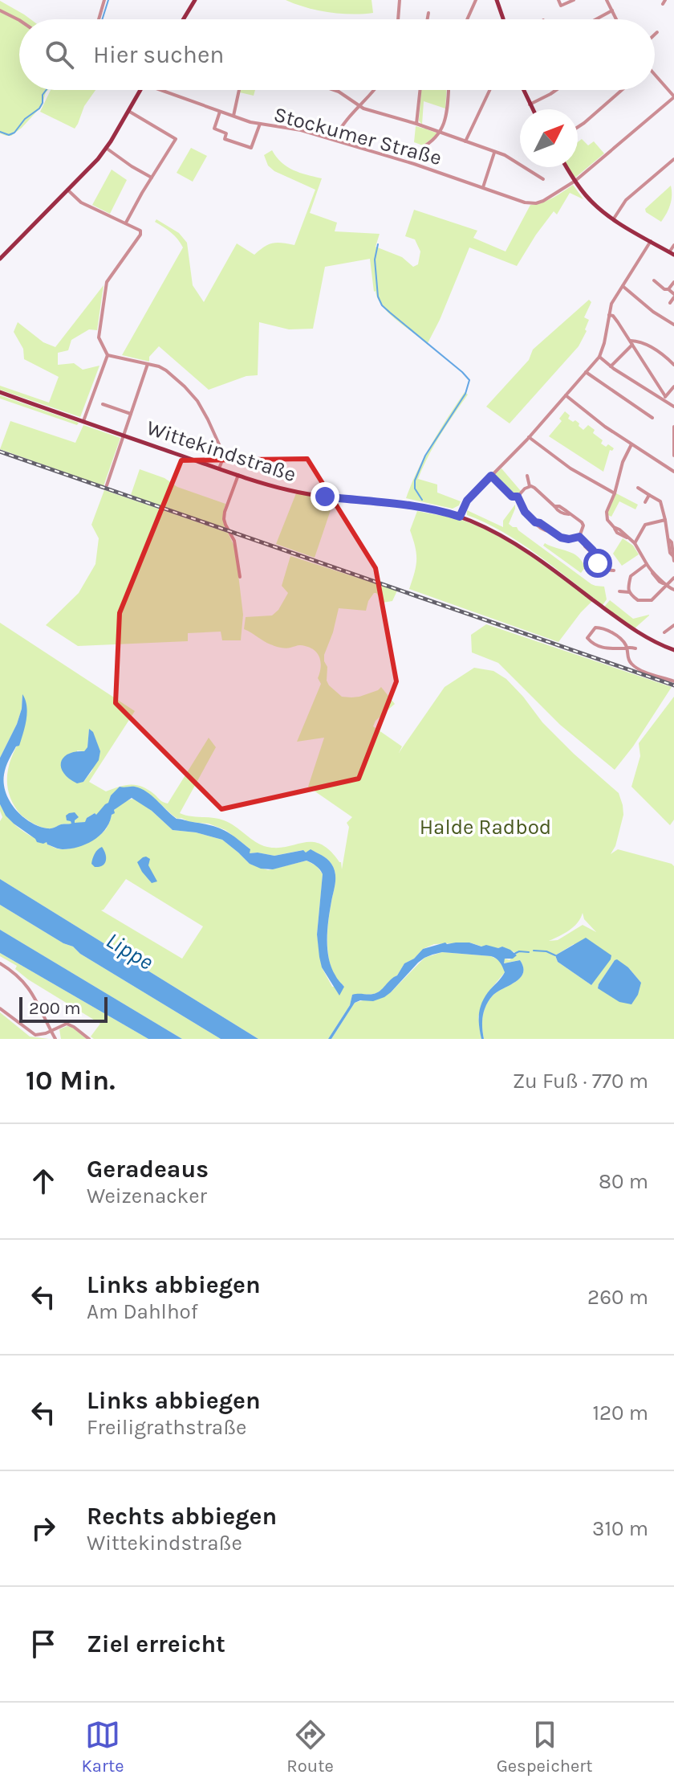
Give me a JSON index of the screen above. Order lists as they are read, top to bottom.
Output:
{
  "streets": {
    "main road": ["Wittekindstraße"],
    "street": ["Stockumer Straße"]
  },
  "water": ["Lippe"],
  "parks": ["Halde Radbod"],
  "scale_bar": "200 m",
  "north": "top right",
  "page": {
    "search": "Hier suchen",
    "scale": "200 m",
    "heading": ["10 Min.", "Zu Fuß · 770 m"],
    "list": [
      ["Geradeaus", "Weizenacker", "80 m"],
      ["Links abbiegen", "Am Dahlhof", "260 m"],
      ["Links abbiegen", "Freiligrathstraße", "120 m"],
      ["Rechts abbiegen", "Wittekindstraße", "310 m"],
      "Ziel erreicht"
    ],
    "nav": ["Karte", "Route", "Gespeichert"]
  }
}
